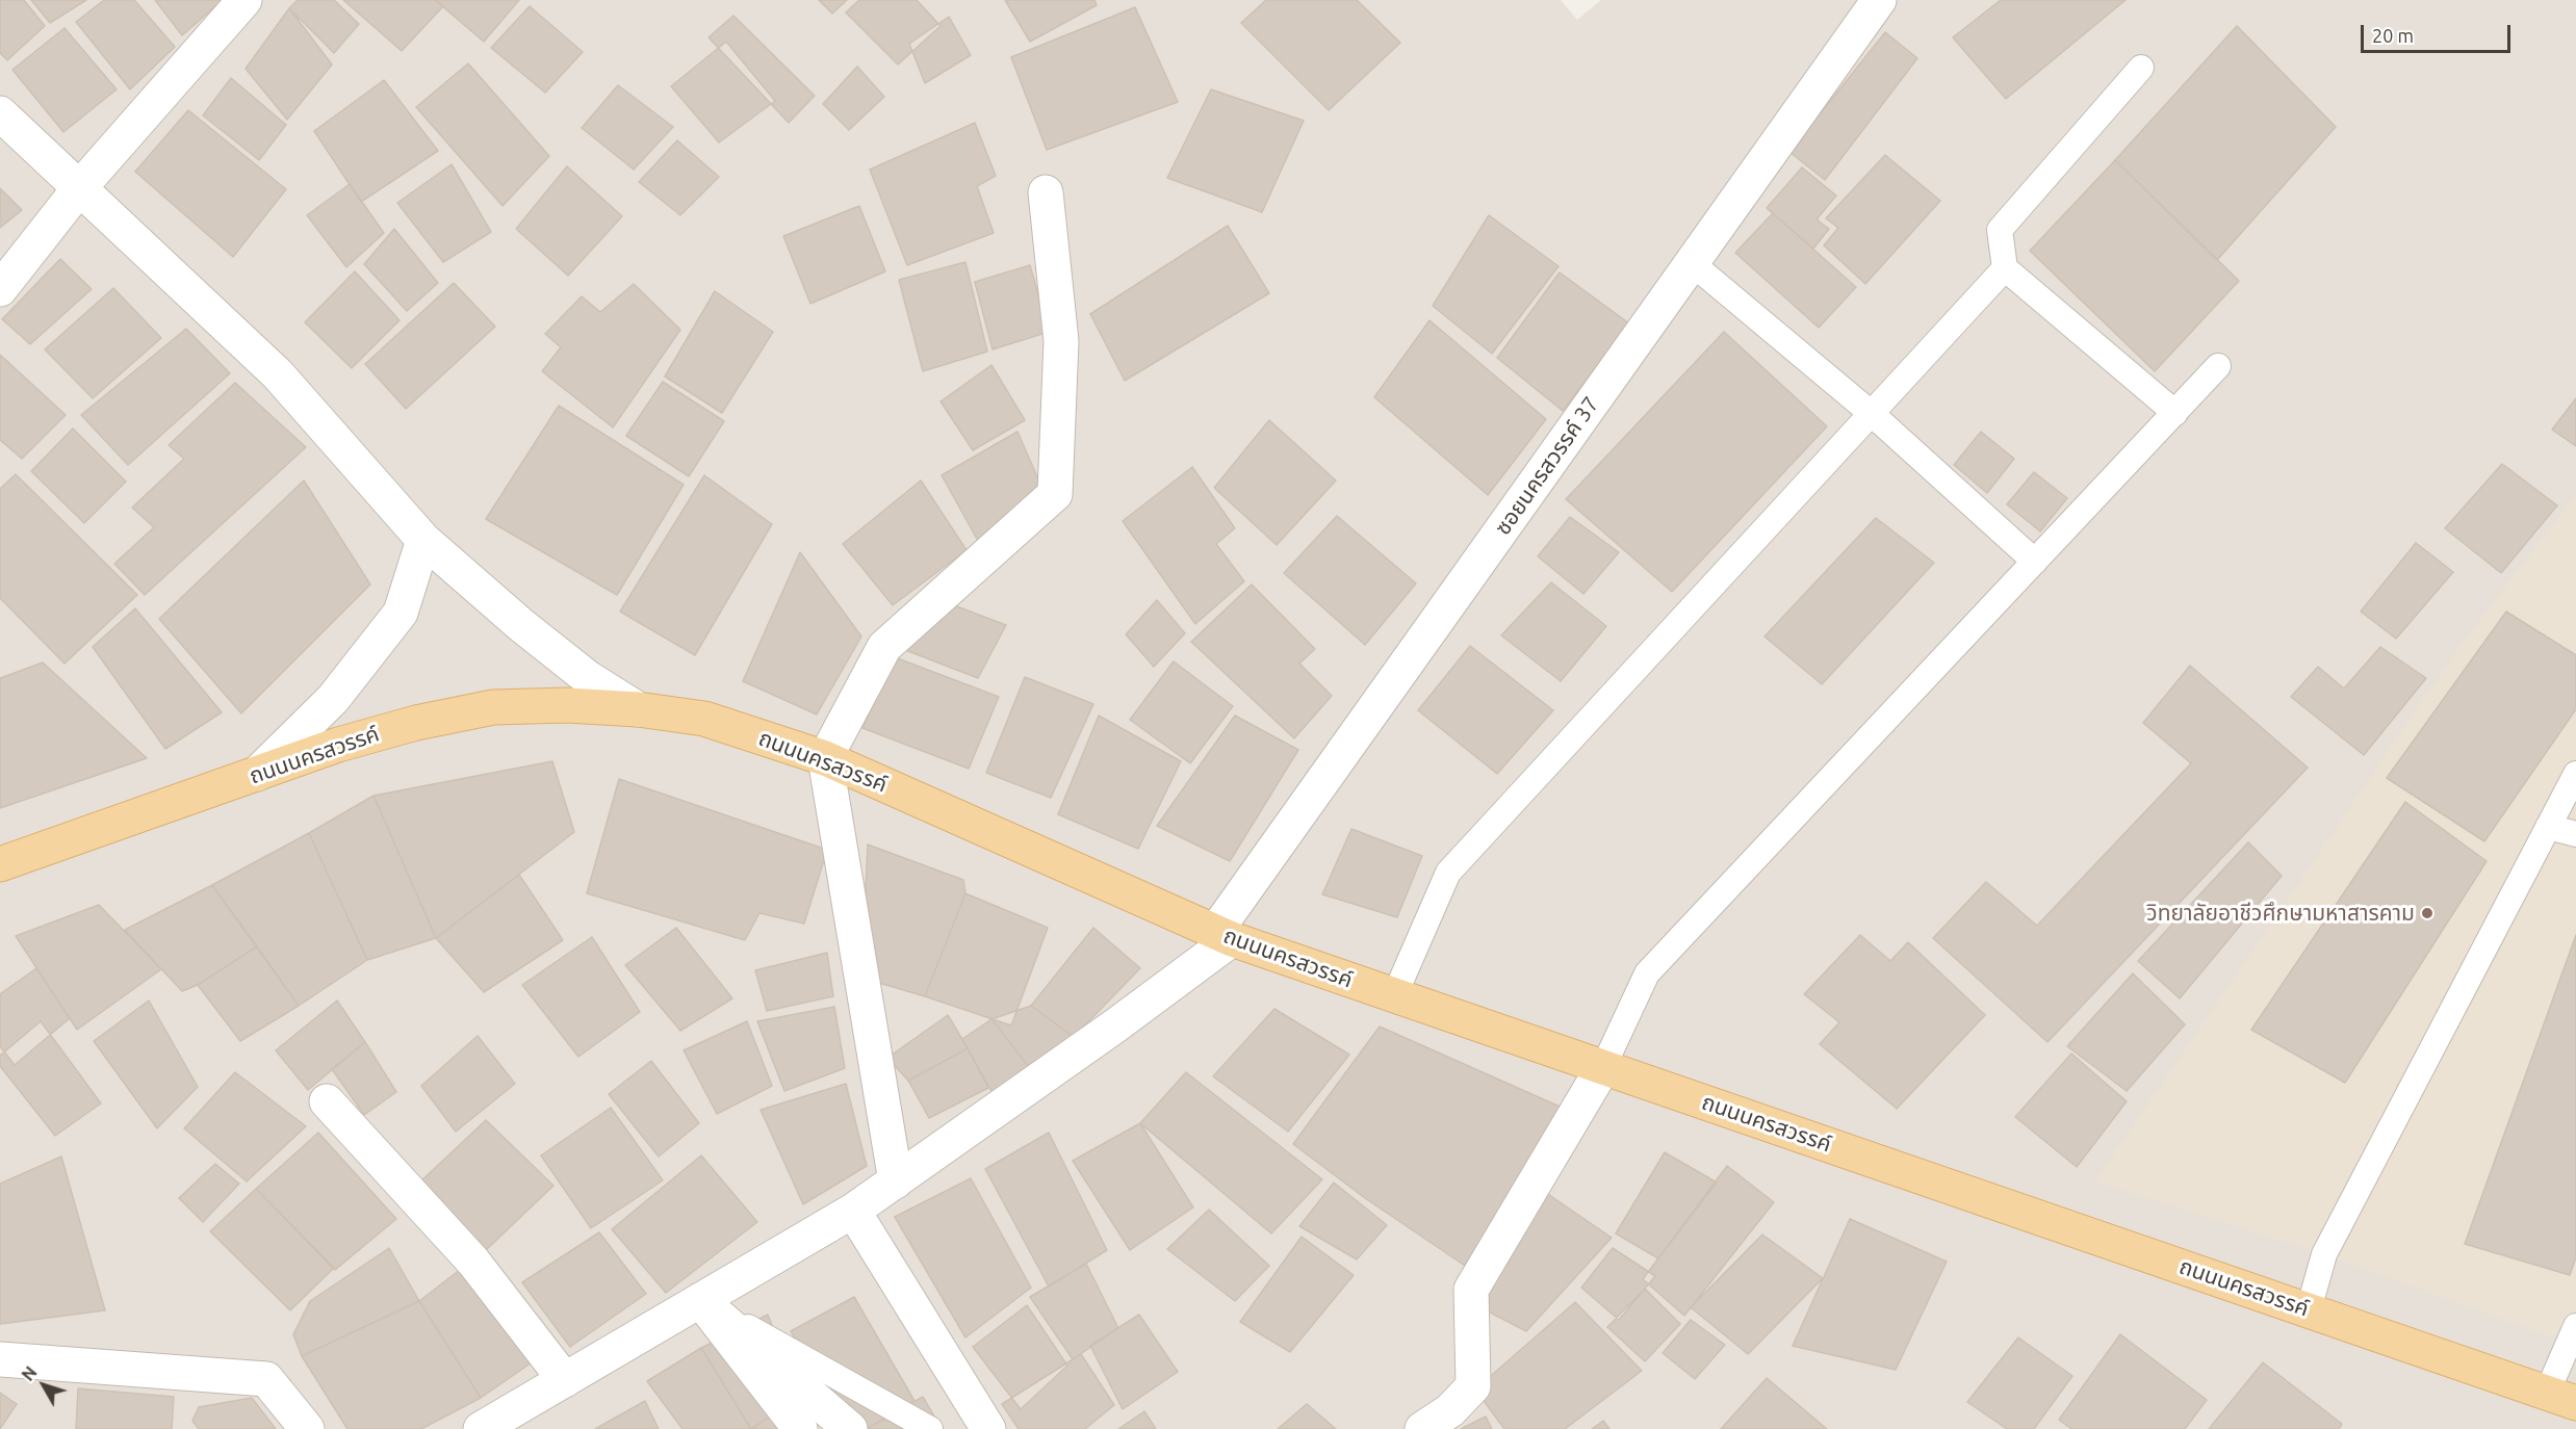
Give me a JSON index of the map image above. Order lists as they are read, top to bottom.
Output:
{
  "streets": {
    "main road": ["ถนนนครสวรรค์"],
    "street": ["ซอยนครสวรรค์ 37"]
  },
  "crossings": [
    ["ซอยนครสวรรค์ 37", "ถนนนครสวรรค์"]
  ],
  "places": ["วิทยาลัยอาชีวศึกษามหาสารคาม"],
  "scale_bar": "20 m",
  "north": "top left"
}
